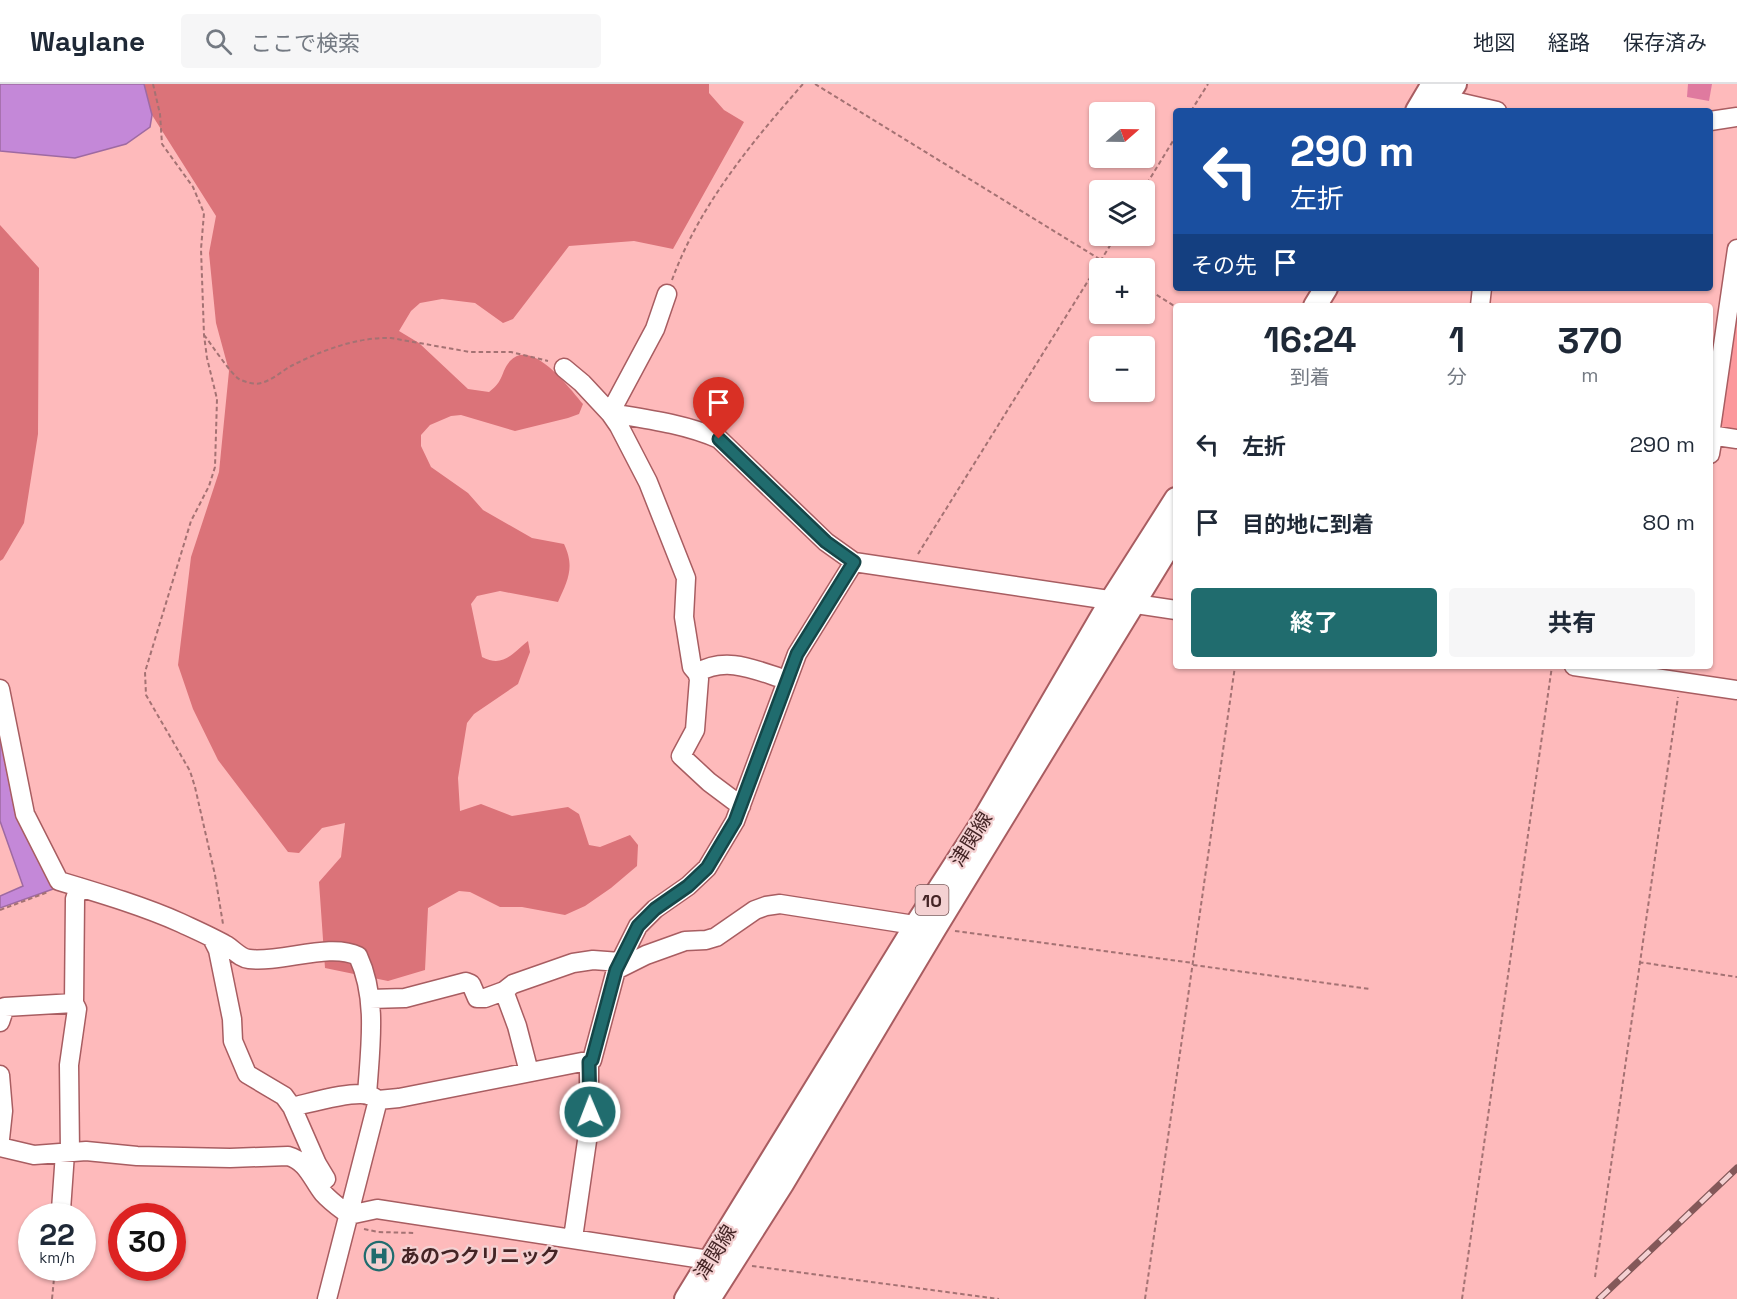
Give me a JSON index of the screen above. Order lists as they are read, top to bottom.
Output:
{
  "streets": {
    "main road": ["津関線", "10"]
  },
  "places": {
    "hospital": ["あのつクリニック"]
  },
  "north": "right",
  "page": {
    "header": "Waylane",
    "search": "ここで検索",
    "nav": ["地図", "経路", "保存済み"],
    "map_buttons": ["+", "−"],
    "turn": ["290 m", "左折"],
    "then": "その先",
    "eta": [
      "16:24",
      "到着",
      "1",
      "分",
      "370",
      "m"
    ],
    "list": [
      {
        "name": "左折",
        "value": "290 m"
      },
      {
        "name": "目的地に到着",
        "value": "80 m"
      }
    ],
    "buttons": ["終了", "共有"],
    "speed": "22 km/h",
    "limit": "30"
  }
}
